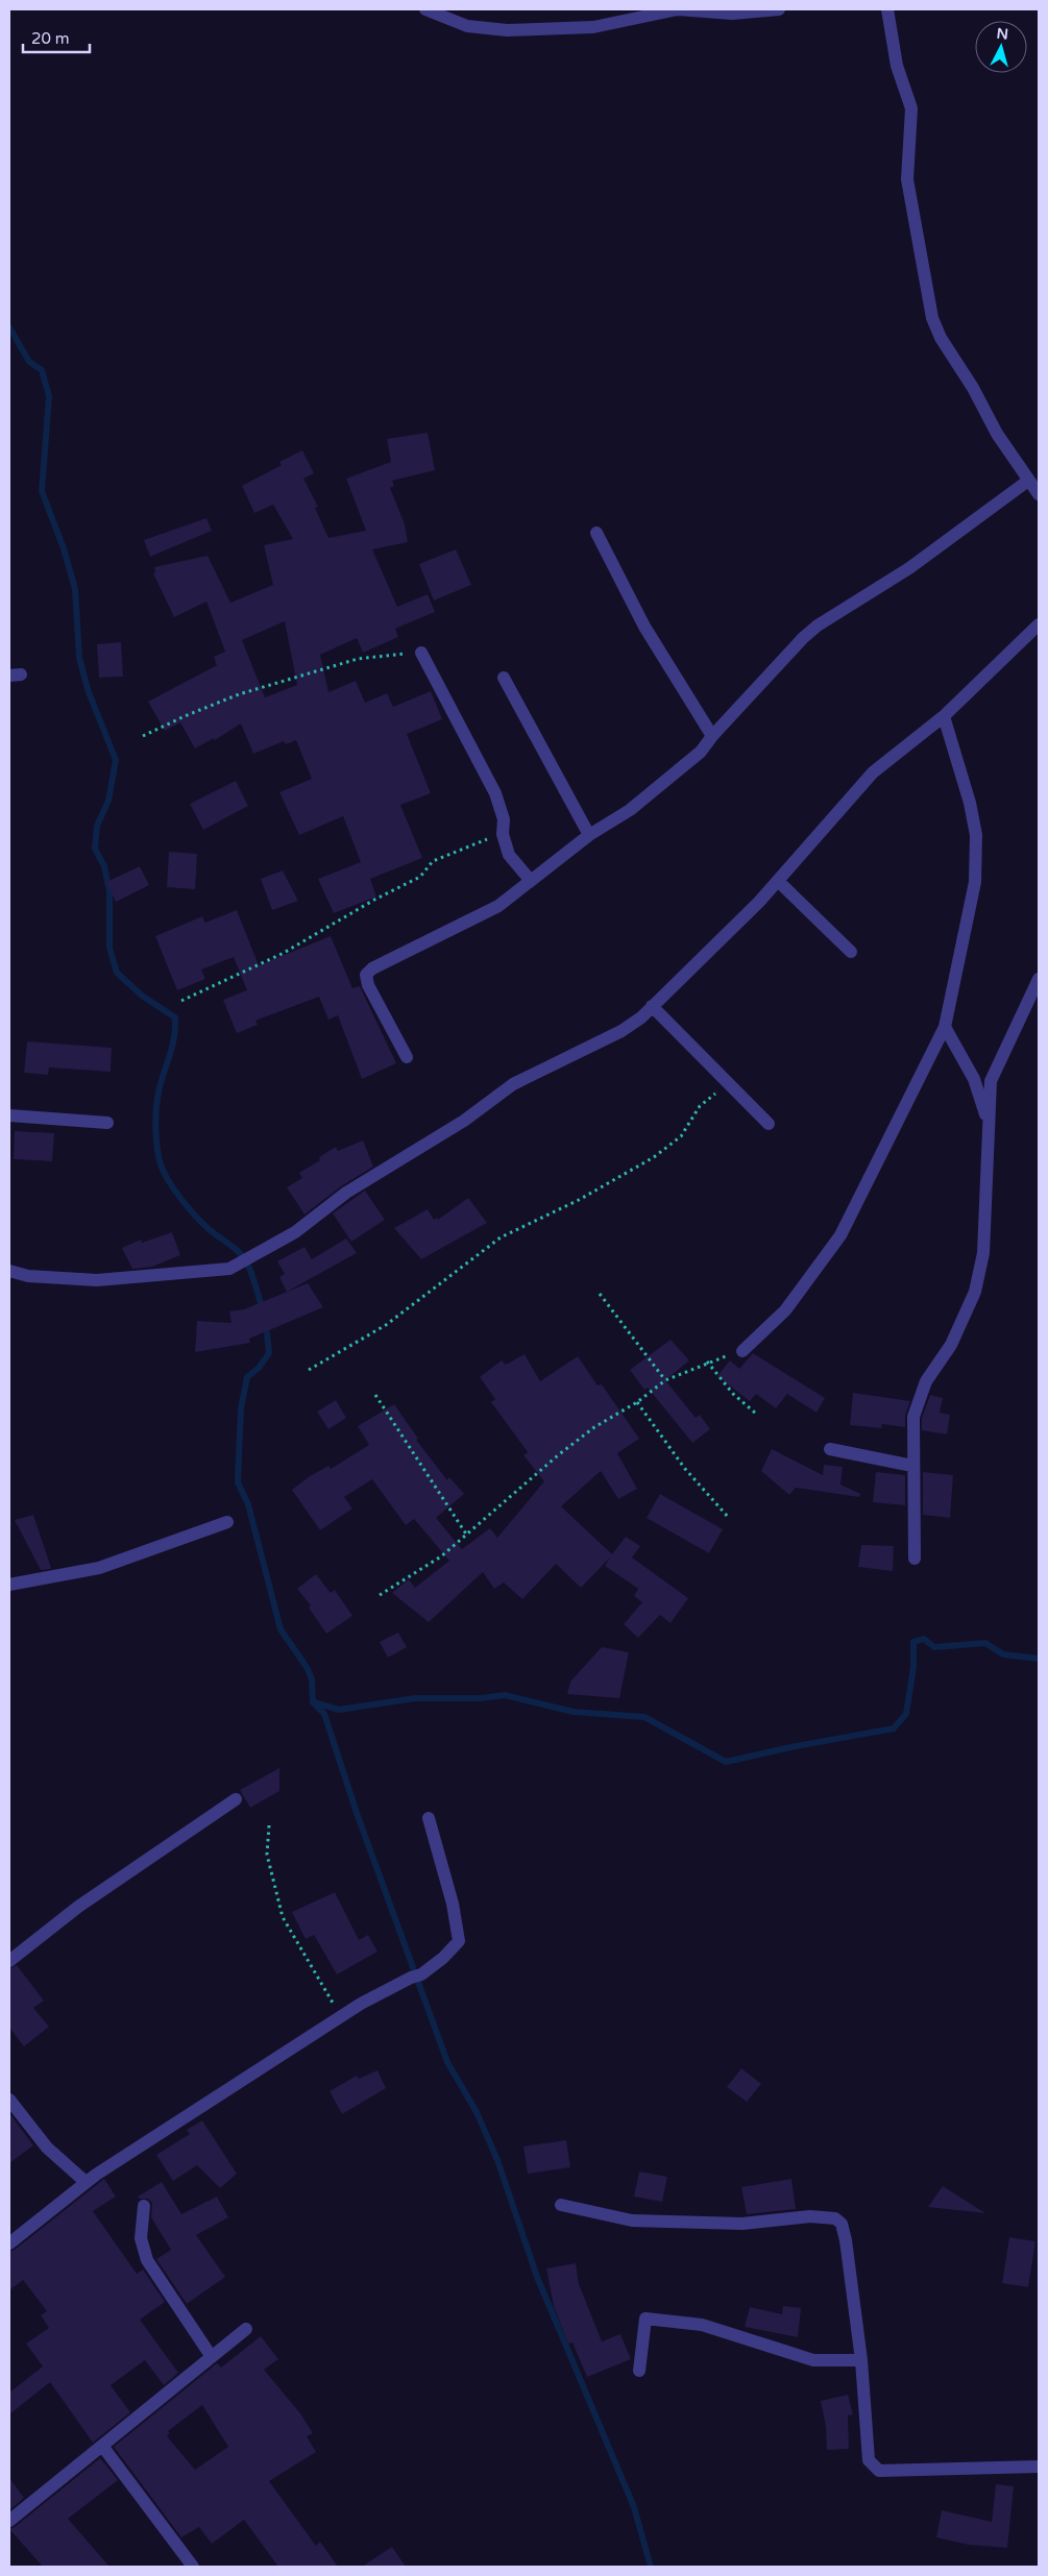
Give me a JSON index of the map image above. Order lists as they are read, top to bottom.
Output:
{
  "scale_bar": "20 m",
  "north": "top"
}
